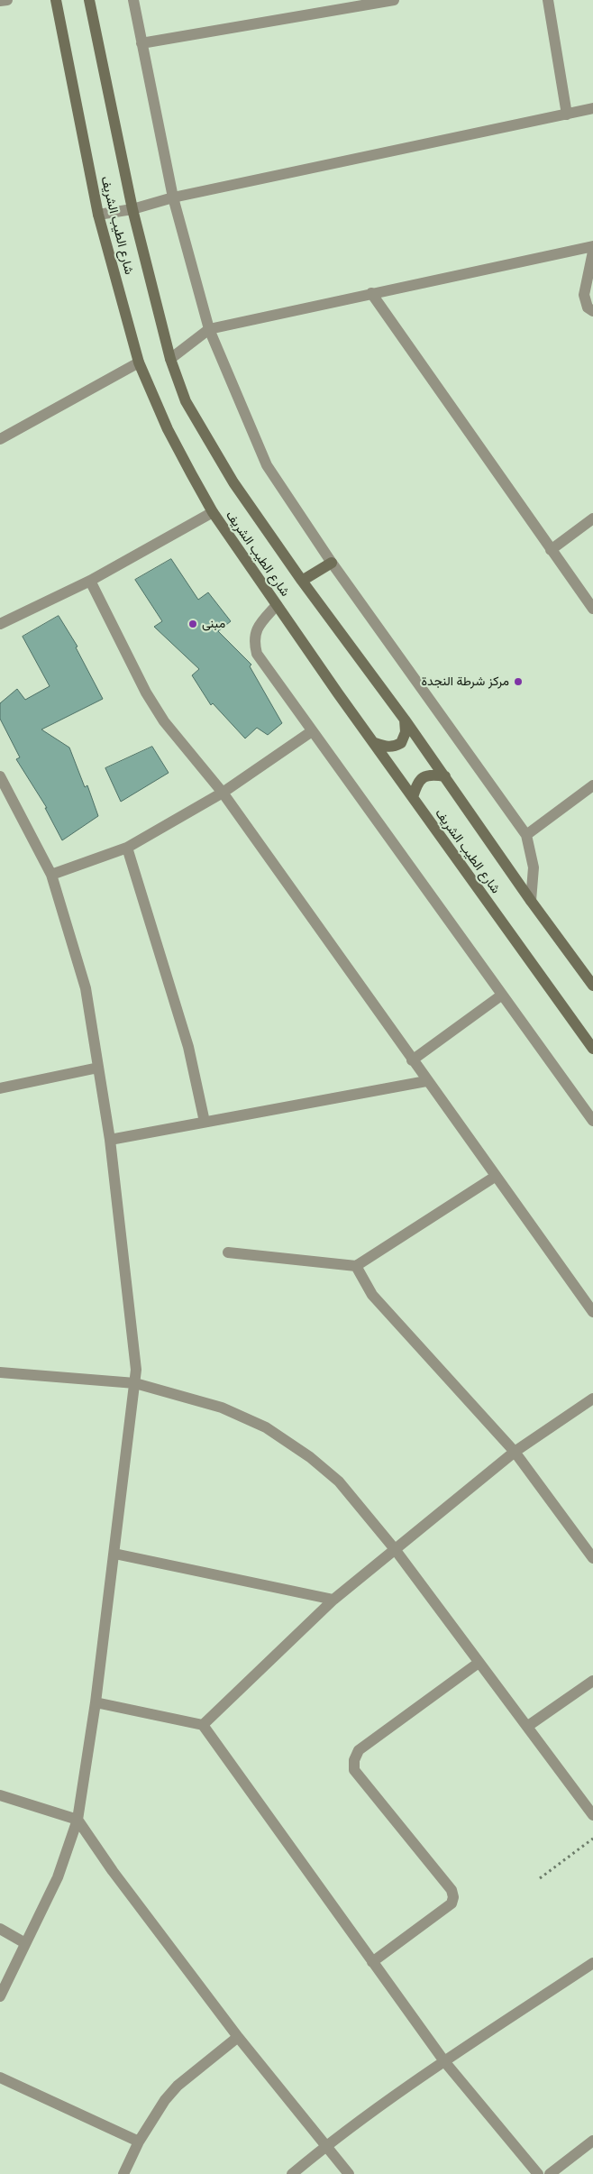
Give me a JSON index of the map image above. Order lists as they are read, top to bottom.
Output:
{
  "streets": {
    "main road": ["شارع الطيب الشريف"]
  },
  "places": ["مبنى", "مركز شرطة النجدة"]
}
